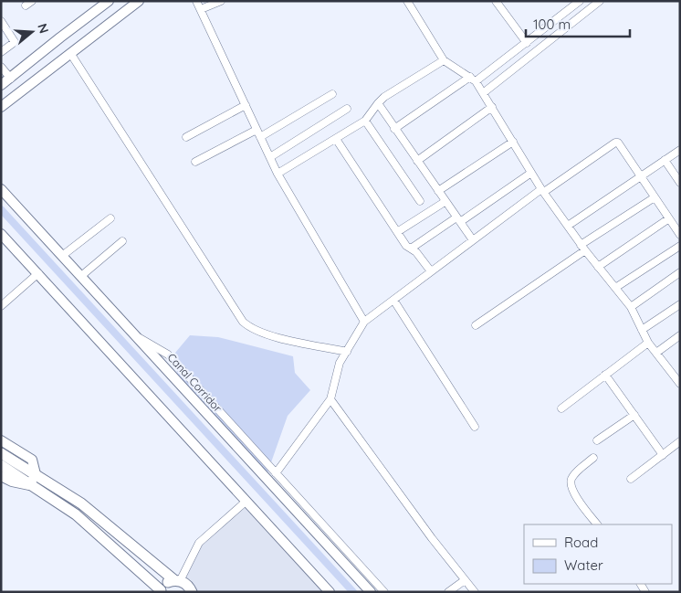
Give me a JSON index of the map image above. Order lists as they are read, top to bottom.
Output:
{
  "streets": {
    "street": ["Canal Corridor"]
  },
  "legend": ["Road", "Water"],
  "scale_bar": "100 m",
  "north": "right"
}
